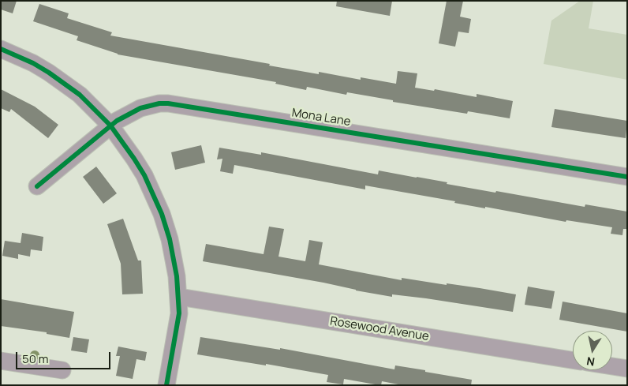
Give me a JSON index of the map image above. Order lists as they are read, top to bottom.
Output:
{
  "streets": {
    "street": ["Mona Lane", "Rosewood Avenue"]
  },
  "scale_bar": "50 m",
  "north": "bottom"
}
